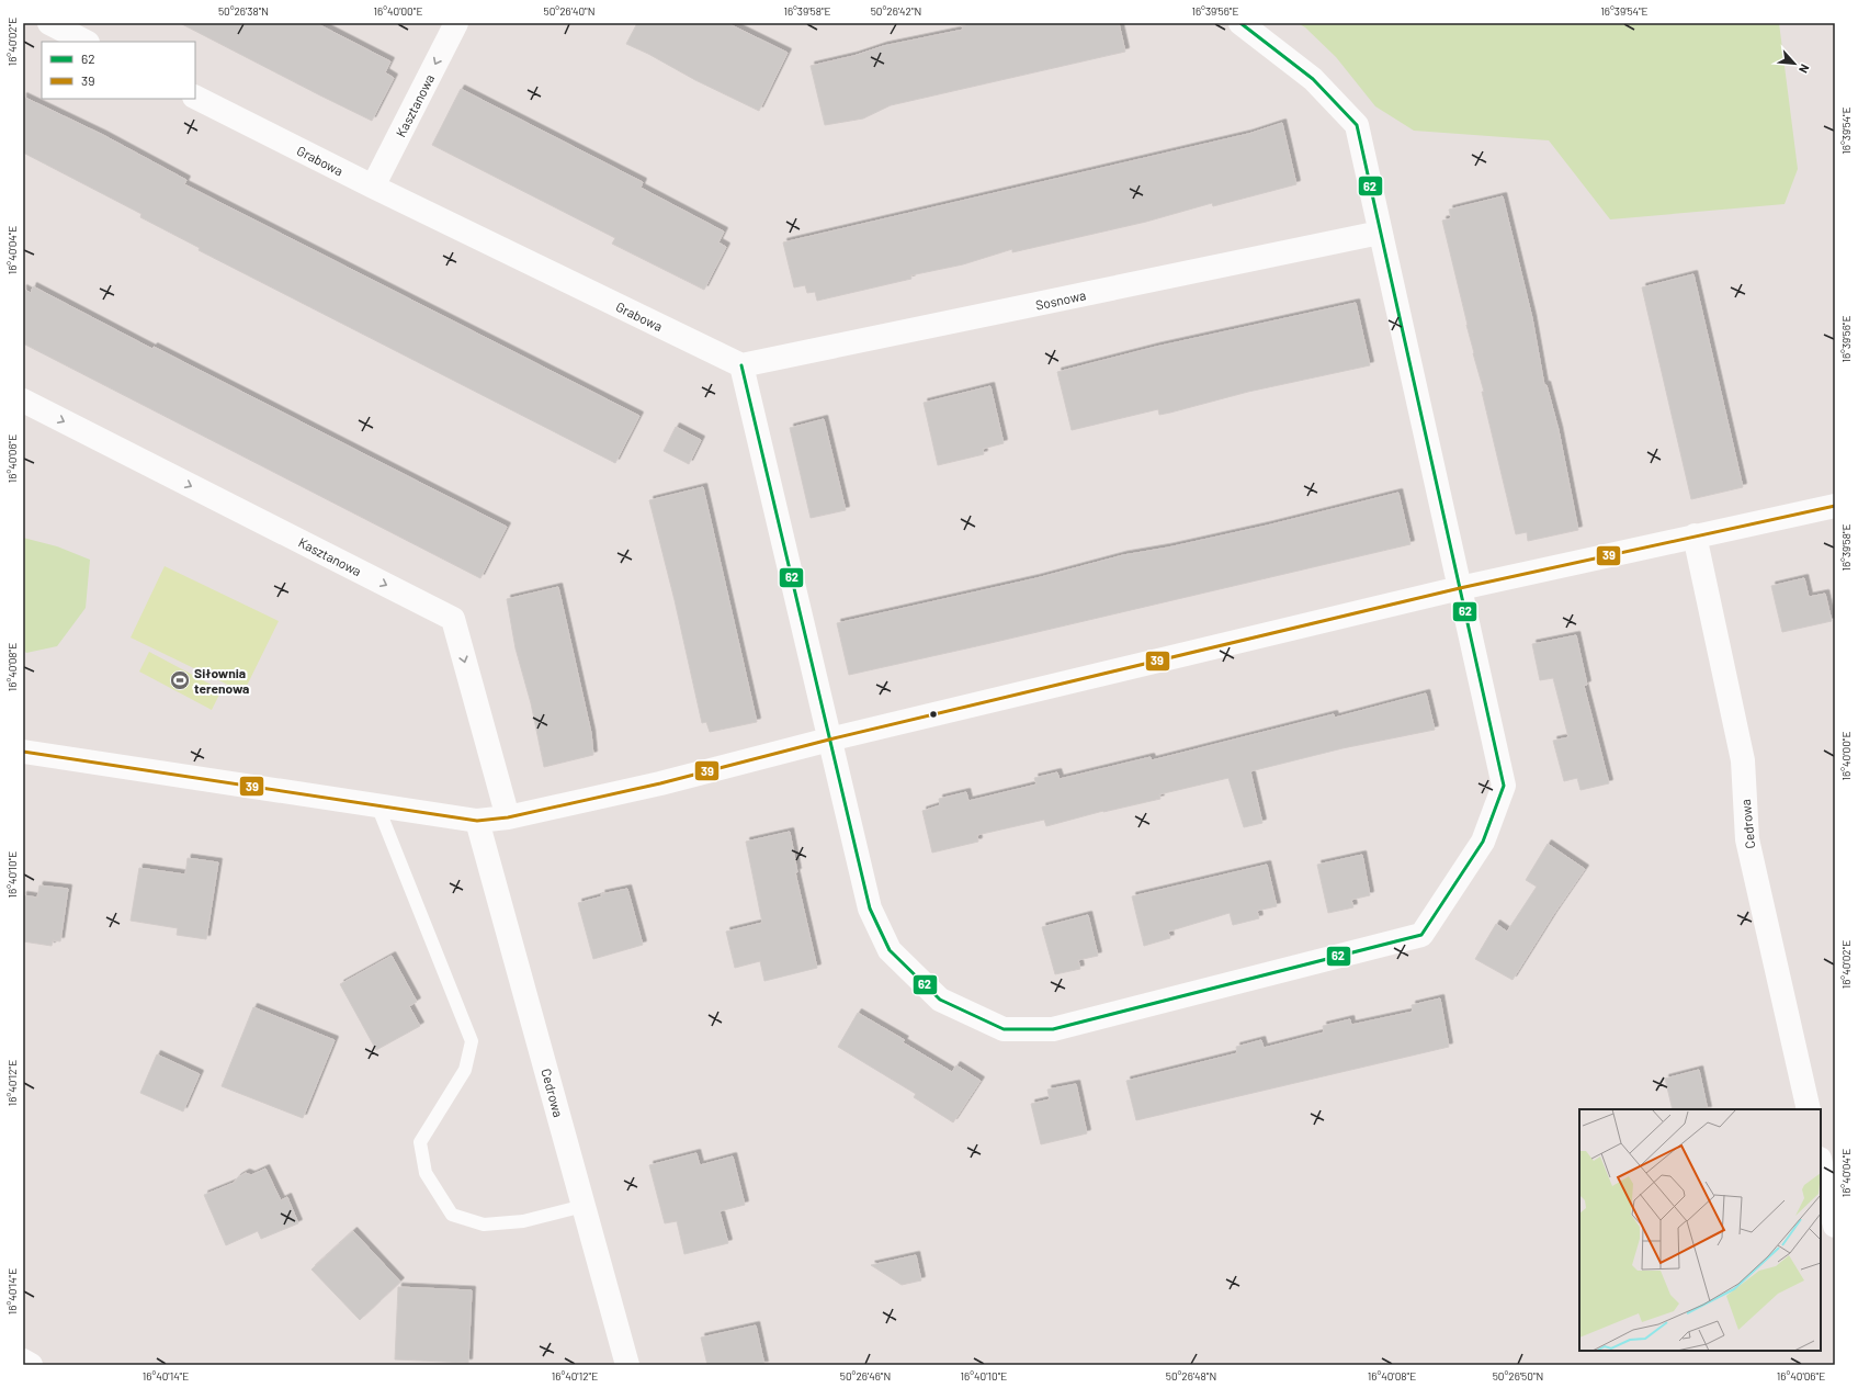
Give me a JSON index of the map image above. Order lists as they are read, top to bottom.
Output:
{
  "streets": {
    "street": [
      "Kasztanowa",
      "Grabowa",
      "Sosnowa",
      "Cedrowa"
    ]
  },
  "crossings": [
    ["Kasztanowa", "Grabowa"],
    ["Grabowa", "Sosnowa"]
  ],
  "one_way": ["Kasztanowa"],
  "places": {
    "sports": ["Siłownia terenowa"]
  },
  "lines": ["transit line 62", "transit line 39"],
  "legend": ["62", "39"],
  "north": "bottom right",
  "coordinates": [
    "50°26'38\"N",
    "16°40'00\"E",
    "50°26'40\"N",
    "16°39'58\"E",
    "50°26'42\"N",
    "16°39'56\"E",
    "16°39'54\"E",
    "16°40'02\"E",
    "16°40'04\"E",
    "16°40'06\"E",
    "16°40'08\"E",
    "16°40'10\"E",
    "16°40'12\"E",
    "16°40'14\"E",
    "50°26'46\"N",
    "50°26'48\"N",
    "50°26'50\"N"
  ]
}
